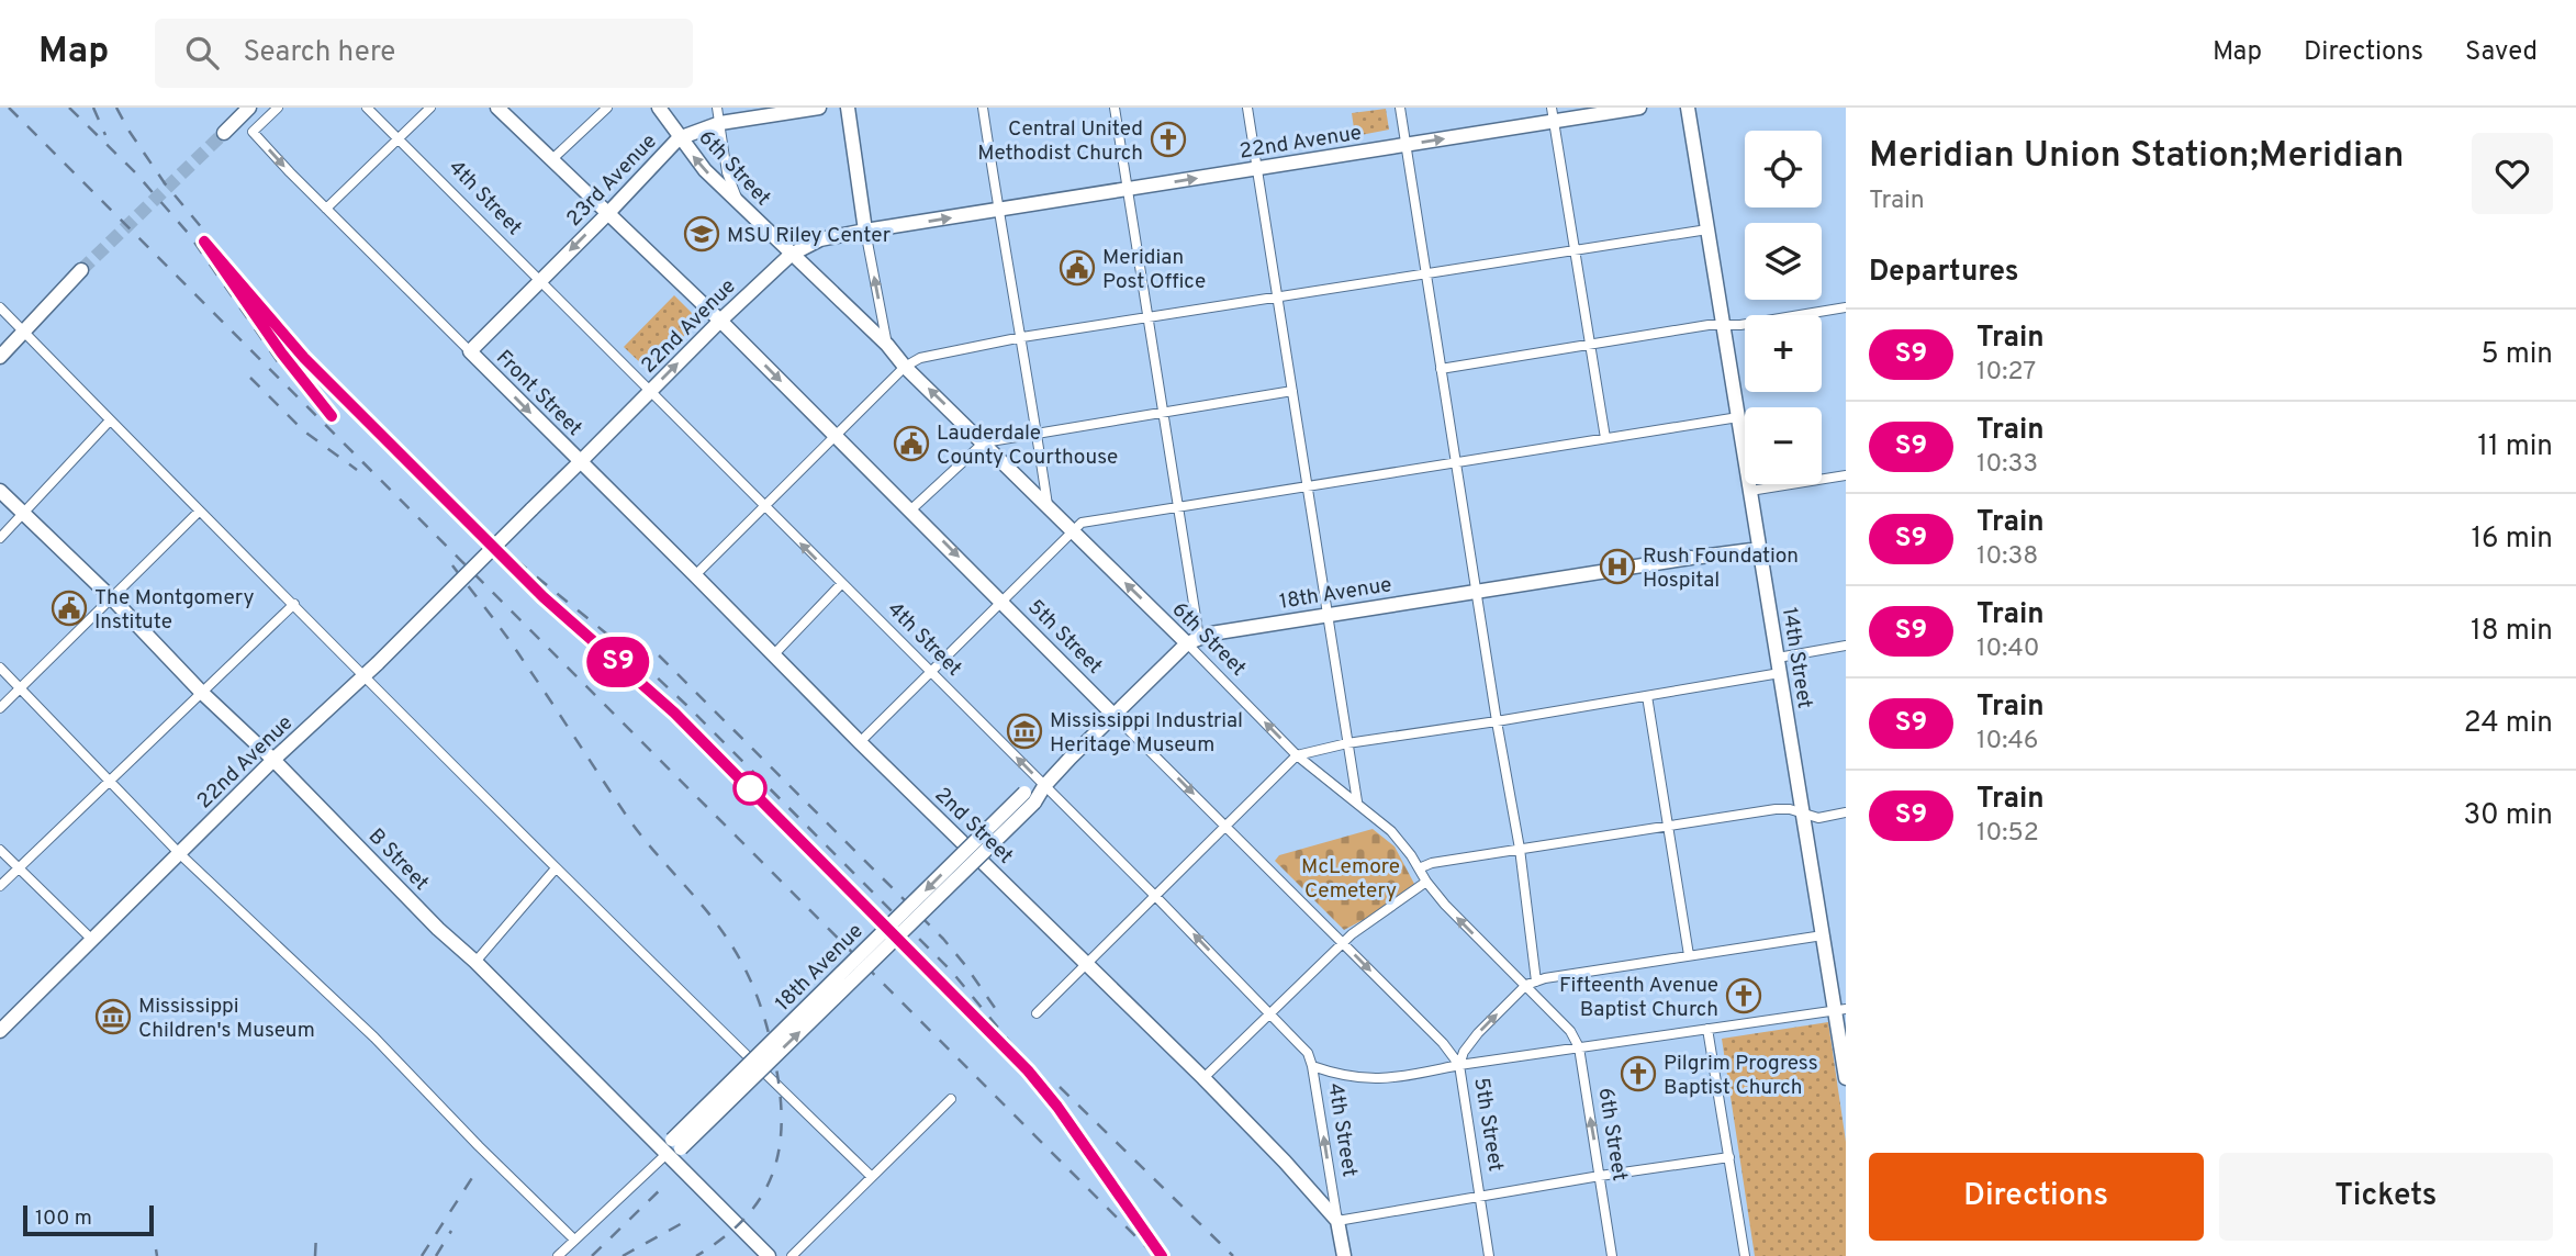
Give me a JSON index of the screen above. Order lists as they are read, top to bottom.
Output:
{
  "streets": {
    "main road": [
      "22nd Avenue",
      "6th Street",
      "23rd Avenue",
      "4th Street",
      "Front Street",
      "18th Avenue",
      "5th Street",
      "14th Street",
      "2nd Street",
      "B Street"
    ]
  },
  "crossings": [
    ["22nd Avenue", "6th Street"],
    ["22nd Avenue", "4th Street"],
    ["22nd Avenue", "Front Street"],
    ["22nd Avenue", "5th Street"],
    ["22nd Avenue", "2nd Street"],
    ["22nd Avenue", "B Street"],
    ["6th Street", "23rd Avenue"],
    ["6th Street", "18th Avenue"],
    ["23rd Avenue", "4th Street"],
    ["23rd Avenue", "Front Street"],
    ["23rd Avenue", "5th Street"],
    ["4th Street", "18th Avenue"],
    ["4th Street", "2nd Street"],
    ["Front Street", "2nd Street"],
    ["18th Avenue", "5th Street"],
    ["18th Avenue", "14th Street"],
    ["18th Avenue", "B Street"]
  ],
  "one_way": [
    "6th Street",
    "4th Street",
    "Front Street",
    "5th Street"
  ],
  "parks": ["McLemore Cemetery"],
  "places": {
    "church": ["Central United Methodist Church", "Fifteenth Avenue Baptist Church", "Pilgrim Progress Baptist Church"],
    "school or university": ["MSU Riley Center"],
    "public building": ["Meridian Post Office", "Lauderdale County Courthouse", "The Montgomery Institute"],
    "hospital": ["Rush Foundation Hospital"],
    "museum": ["Mississippi Industrial Heritage Museum", "Mississippi Children's Museum"]
  },
  "scale_bar": "100 m",
  "page": {
    "header": "Map",
    "search": "Search here",
    "nav": ["Map", "Directions", "Saved"],
    "on_map": "S9",
    "heading": [
      ["Meridian Union Station;Meridian", "Train"],
      "Departures"
    ],
    "map_buttons": ["+", "−"],
    "list": [
      {
        "mark": "S9",
        "name": "Train",
        "note": "10:27",
        "value": "5 min"
      },
      {
        "mark": "S9",
        "name": "Train",
        "note": "10:33",
        "value": "11 min"
      },
      {
        "mark": "S9",
        "name": "Train",
        "note": "10:38",
        "value": "16 min"
      },
      {
        "mark": "S9",
        "name": "Train",
        "note": "10:40",
        "value": "18 min"
      },
      {
        "mark": "S9",
        "name": "Train",
        "note": "10:46",
        "value": "24 min"
      },
      {
        "mark": "S9",
        "name": "Train",
        "note": "10:52",
        "value": "30 min"
      }
    ],
    "buttons": ["Directions", "Tickets"],
    "scale": "100 m"
  }
}
